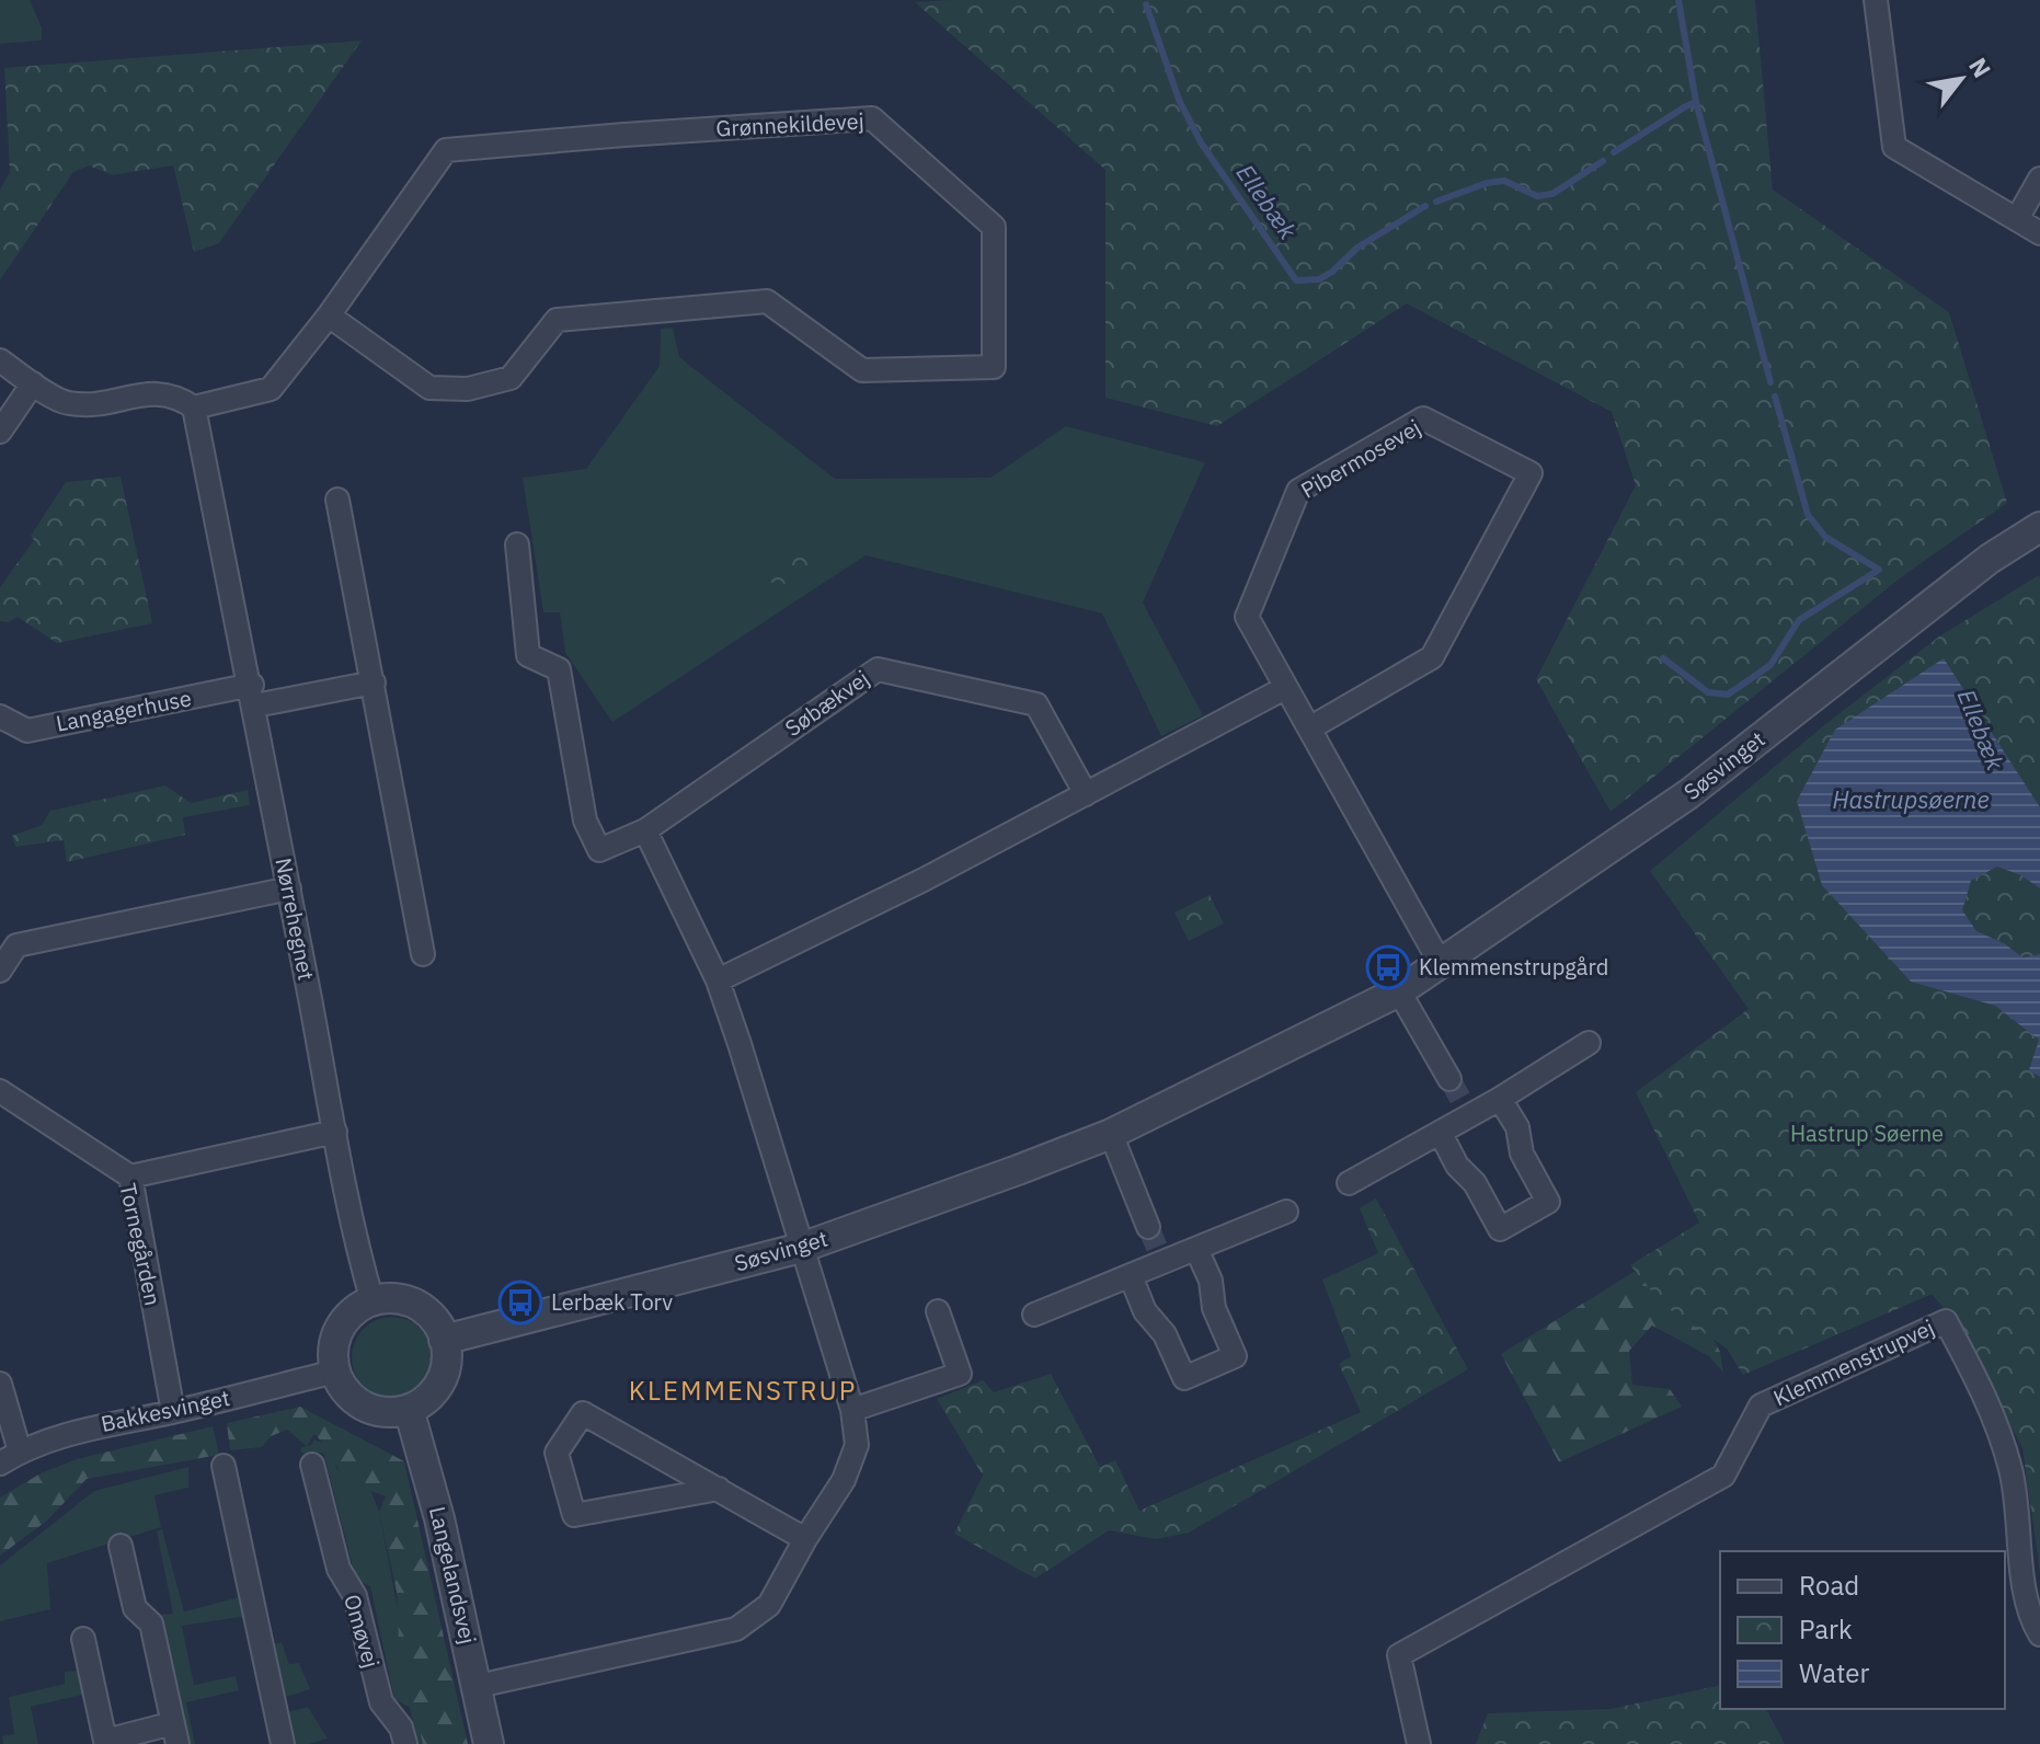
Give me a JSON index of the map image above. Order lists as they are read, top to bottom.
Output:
{
  "streets": {
    "street": [
      "Grønnekildevej",
      "Pibermosevej",
      "Søbækvej",
      "Langagerhuse",
      "Søsvinget",
      "Nørrehegnet",
      "Tornegården",
      "Klemmenstrupvej",
      "Bakkesvinget",
      "Langelandsvej",
      "Omøvej"
    ]
  },
  "crossings": [
    ["Grønnekildevej", "Nørrehegnet"],
    ["Pibermosevej", "Søsvinget"],
    ["Langagerhuse", "Nørrehegnet"],
    ["Søsvinget", "Nørrehegnet"],
    ["Søsvinget", "Bakkesvinget"],
    ["Søsvinget", "Langelandsvej"],
    ["Nørrehegnet", "Bakkesvinget"],
    ["Nørrehegnet", "Langelandsvej"],
    ["Tornegården", "Bakkesvinget"],
    ["Bakkesvinget", "Langelandsvej"]
  ],
  "districts": ["KLEMMENSTRUP"],
  "water": ["Ellebæk", "Hastrupsøerne"],
  "parks": ["Hastrup Søerne"],
  "places": {
    "bus stop": ["Klemmenstrupgård", "Lerbæk Torv"]
  },
  "legend": ["Road", "Park", "Water"],
  "north": "top right"
}
